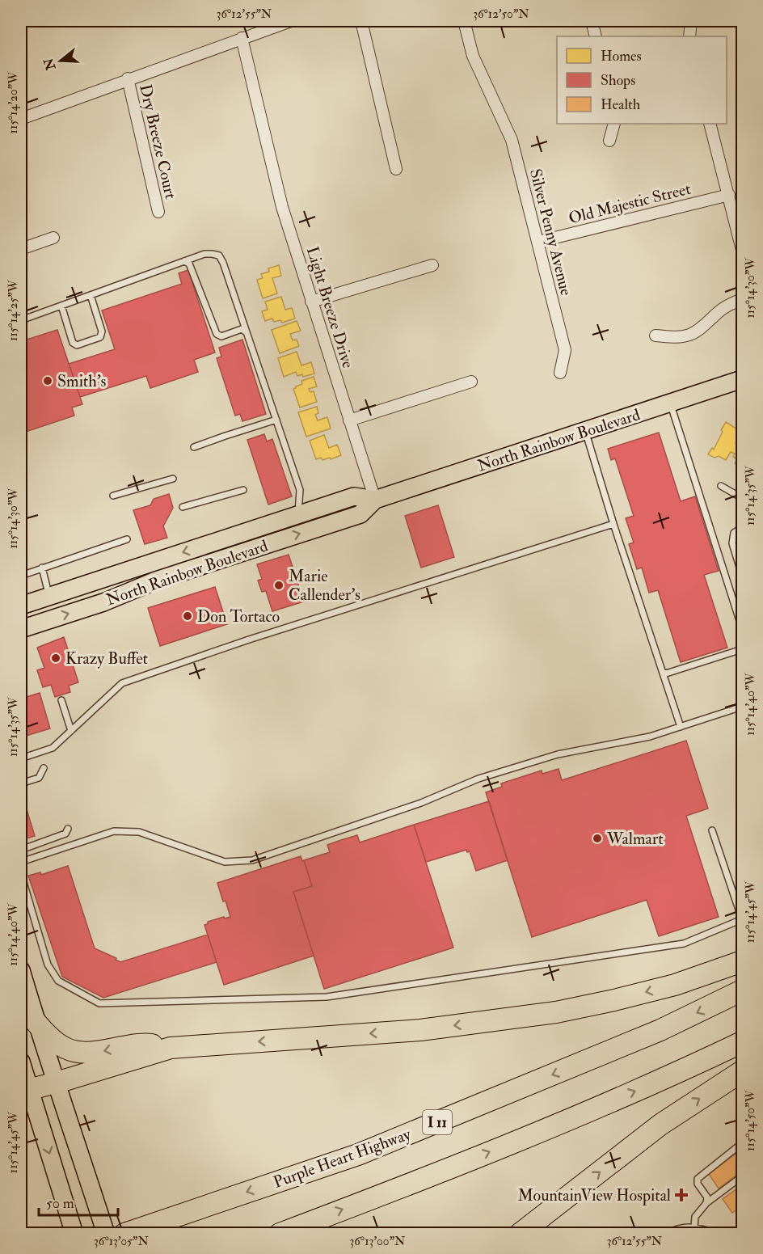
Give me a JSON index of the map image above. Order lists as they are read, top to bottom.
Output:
{
  "streets": {
    "highway": ["I 11", "Purple Heart Highway"],
    "main road": ["North Rainbow Boulevard"],
    "street": [
      "Dry Breeze Court",
      "Old Majestic Street",
      "Silver Penny Avenue",
      "Light Breeze Drive"
    ]
  },
  "crossings": [
    ["Old Majestic Street", "Silver Penny Avenue"],
    ["Light Breeze Drive", "North Rainbow Boulevard"]
  ],
  "places": {
    "other": [
      "Smith's",
      "Marie Callender's",
      "Don Tortaco",
      "Krazy Buffet",
      "Walmart"
    ],
    "health": ["MountainView Hospital"]
  },
  "legend": ["Homes", "Shops", "Health"],
  "scale_bar": "50 m",
  "north": "left",
  "coordinates": [
    "36°12'55\"N",
    "36°12'50\"N",
    "115°14'20\"W",
    "115°14'30\"W",
    "115°14'25\"W",
    "115°14'35\"W",
    "115°14'40\"W",
    "115°14'45\"W",
    "115°14'50\"W",
    "36°13'05\"N",
    "36°13'00\"N"
  ]
}
